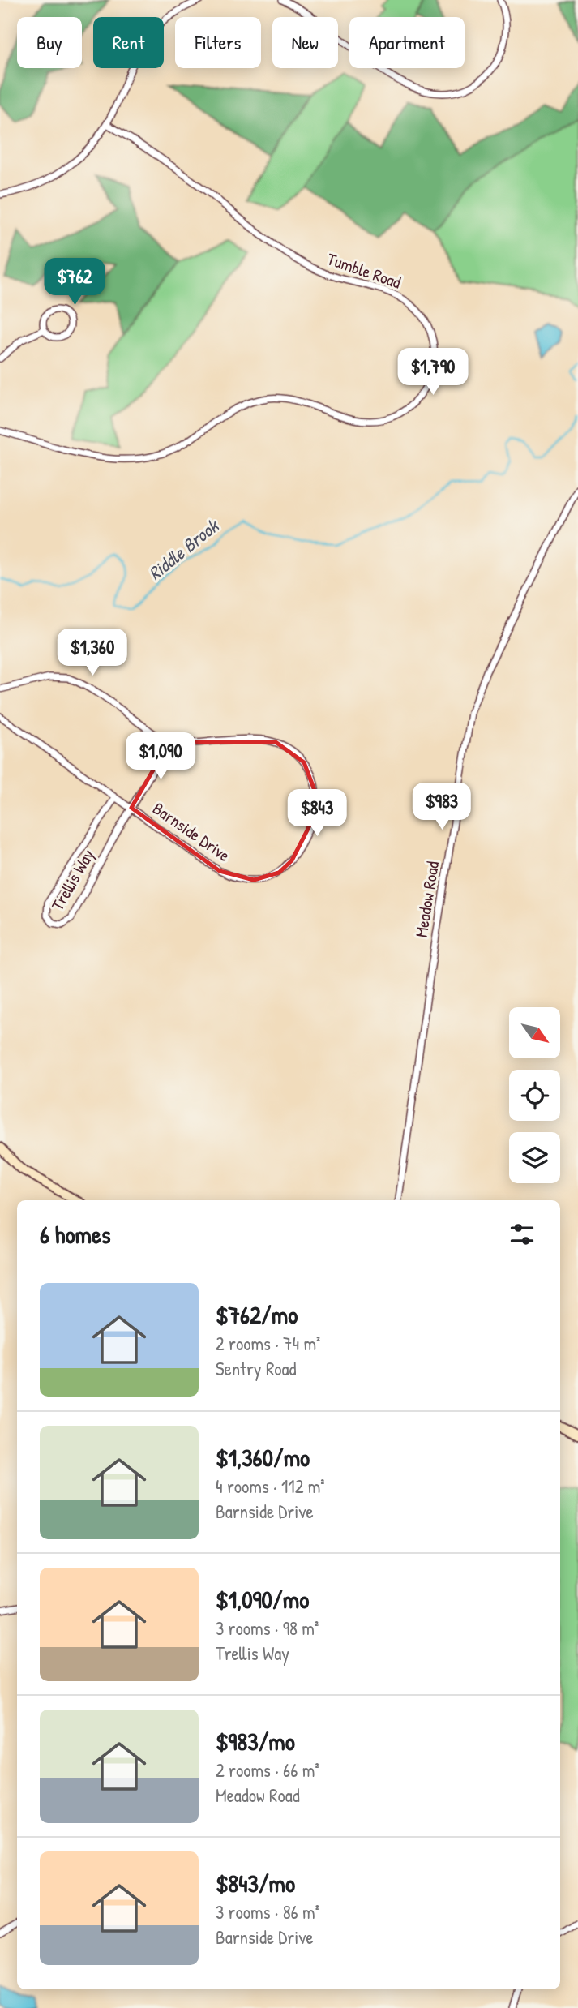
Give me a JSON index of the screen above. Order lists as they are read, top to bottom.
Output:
{
  "streets": {
    "street": [
      "Tumble Road",
      "Barnside Drive",
      "Trellis Way",
      "Meadow Road"
    ]
  },
  "crossings": [
    ["Barnside Drive", "Trellis Way"]
  ],
  "water": ["Riddle Brook"],
  "north": "bottom right",
  "page": {
    "chip": [
      "Buy",
      "Rent",
      "Filters",
      "New",
      "Apartment"
    ],
    "price": [
      "$762",
      "$1,790",
      "$1,360",
      "$1,090",
      "$983",
      "$843"
    ],
    "heading": "6 homes",
    "list": [
      {
        "name": "$762/mo",
        "note": "2 rooms · 74 m² · Sentry Road"
      },
      {
        "name": "$1,360/mo",
        "note": "4 rooms · 112 m² · Barnside Drive"
      },
      {
        "name": "$1,090/mo",
        "note": "3 rooms · 98 m² · Trellis Way"
      },
      {
        "name": "$983/mo",
        "note": "2 rooms · 66 m² · Meadow Road"
      },
      {
        "name": "$843/mo",
        "note": "3 rooms · 86 m² · Barnside Drive"
      }
    ]
  }
}
